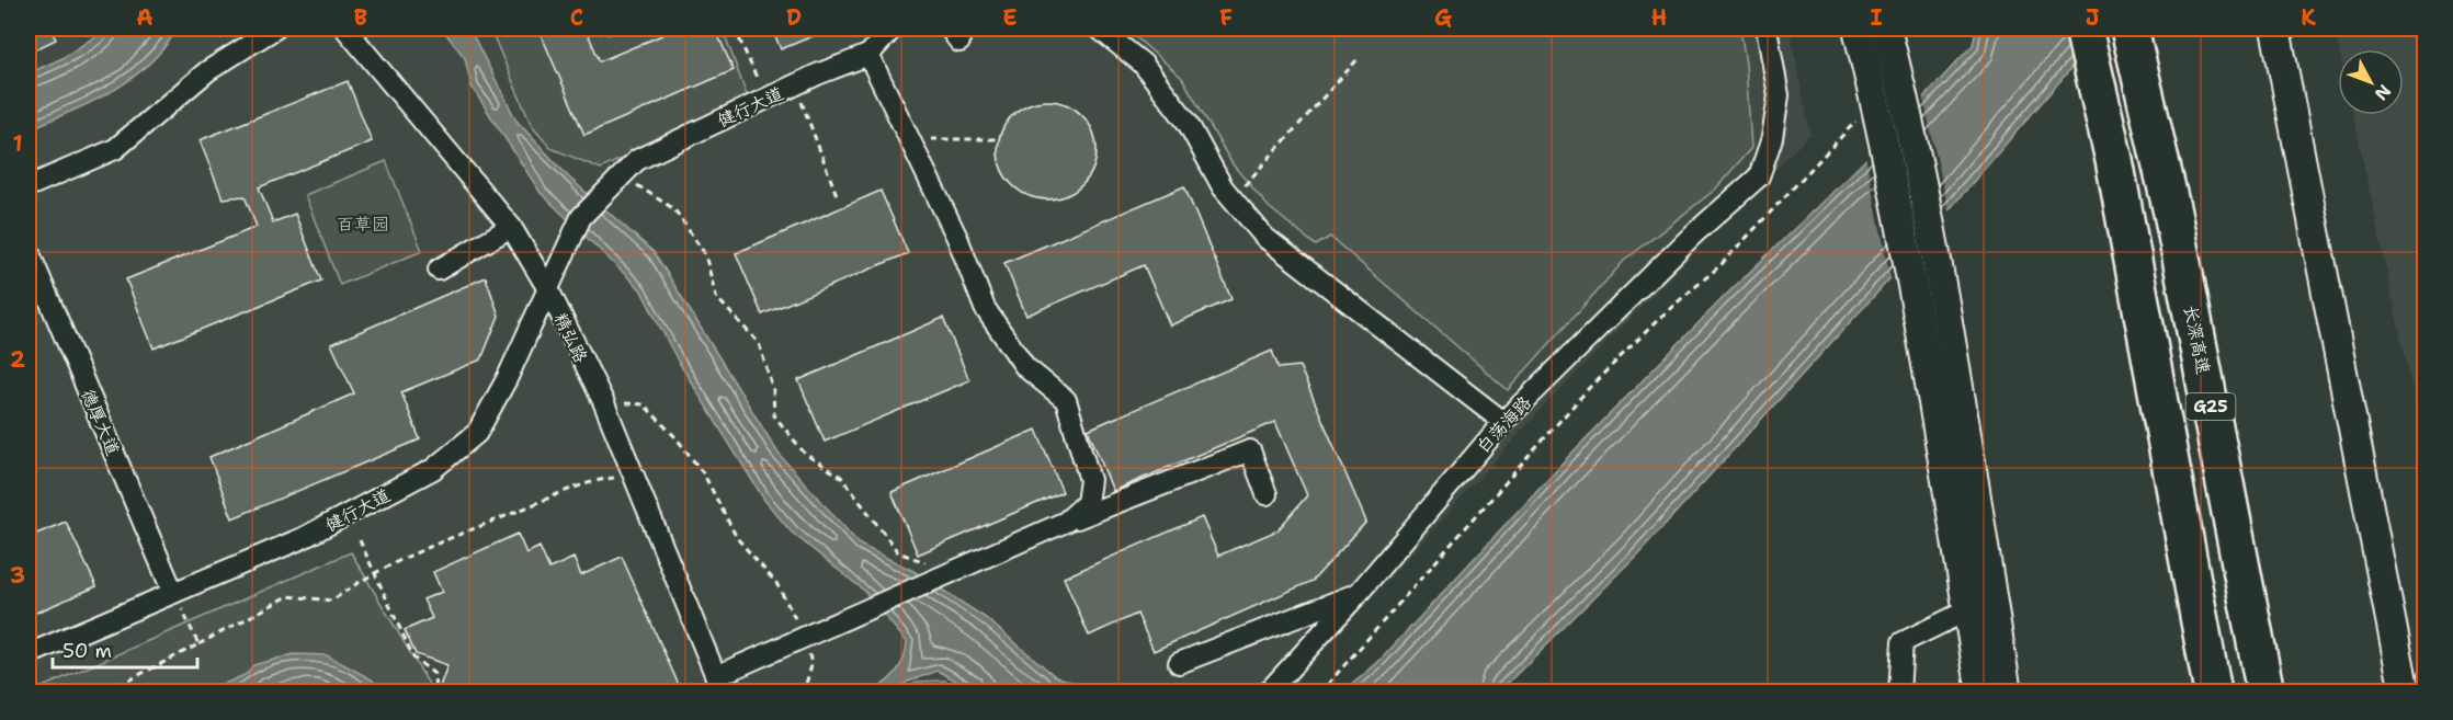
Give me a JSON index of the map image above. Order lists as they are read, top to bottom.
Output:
{
  "streets": {
    "highway": ["长深高速", "G25"],
    "street": [
      "健行大道",
      "精弘路",
      "德厚大道",
      "白荡海路"
    ]
  },
  "crossings": [
    ["健行大道", "精弘路"],
    ["健行大道", "德厚大道"]
  ],
  "parks": ["百草园"],
  "scale_bar": "50 m",
  "north": "bottom right",
  "grid": {
    "columns": [
      "A",
      "B",
      "C",
      "D",
      "E",
      "F",
      "G",
      "H",
      "I",
      "J",
      "K"
    ],
    "rows": ["1", "2", "3"]
  }
}
